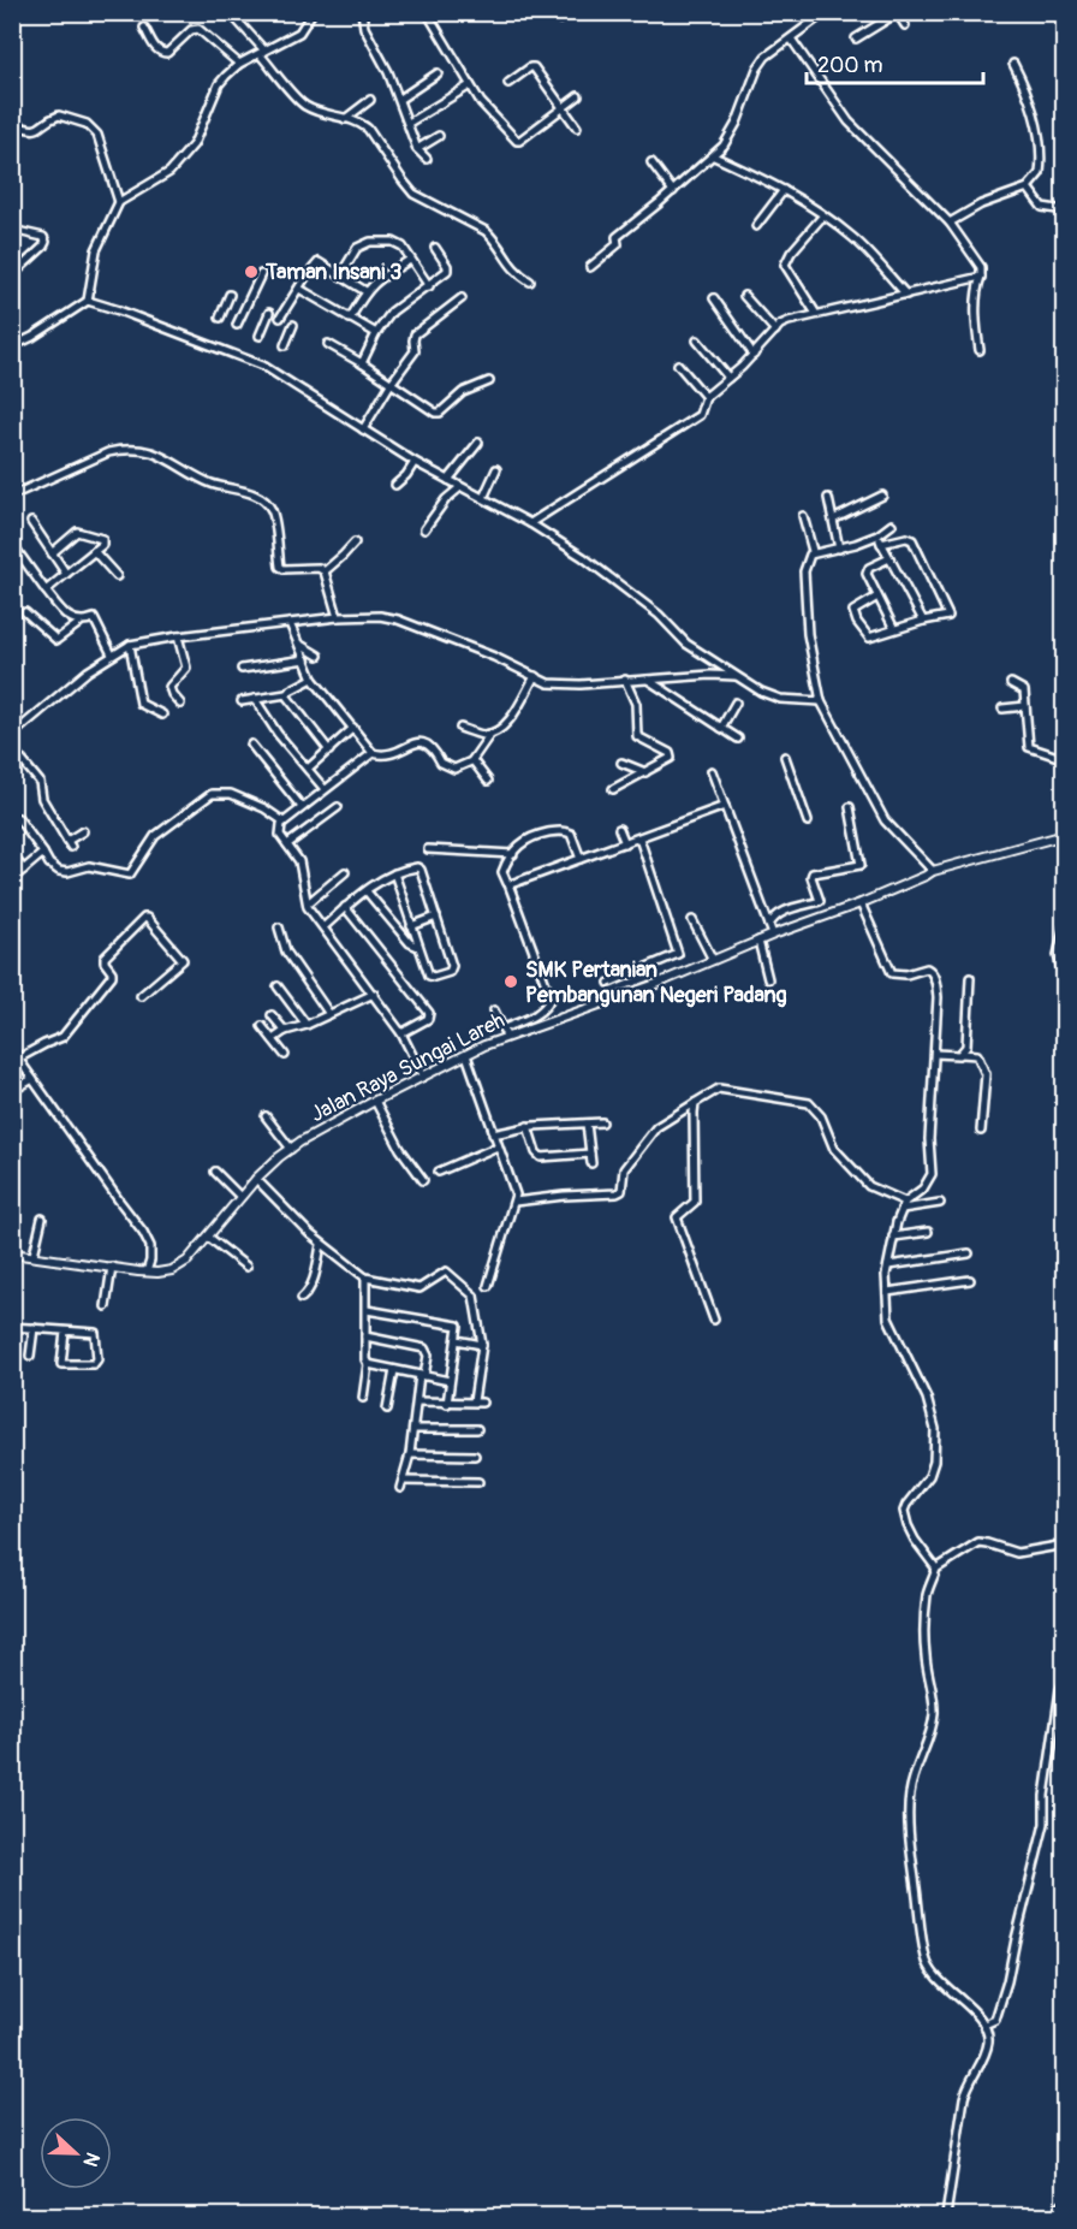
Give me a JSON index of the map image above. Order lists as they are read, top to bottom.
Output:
{
  "streets": {
    "street": ["Jalan Raya Sungai Lareh"]
  },
  "places": ["Taman Insani 3", "SMK Pertanian Pembangunan Negeri Padang"],
  "scale_bar": "200 m",
  "north": "right"
}
